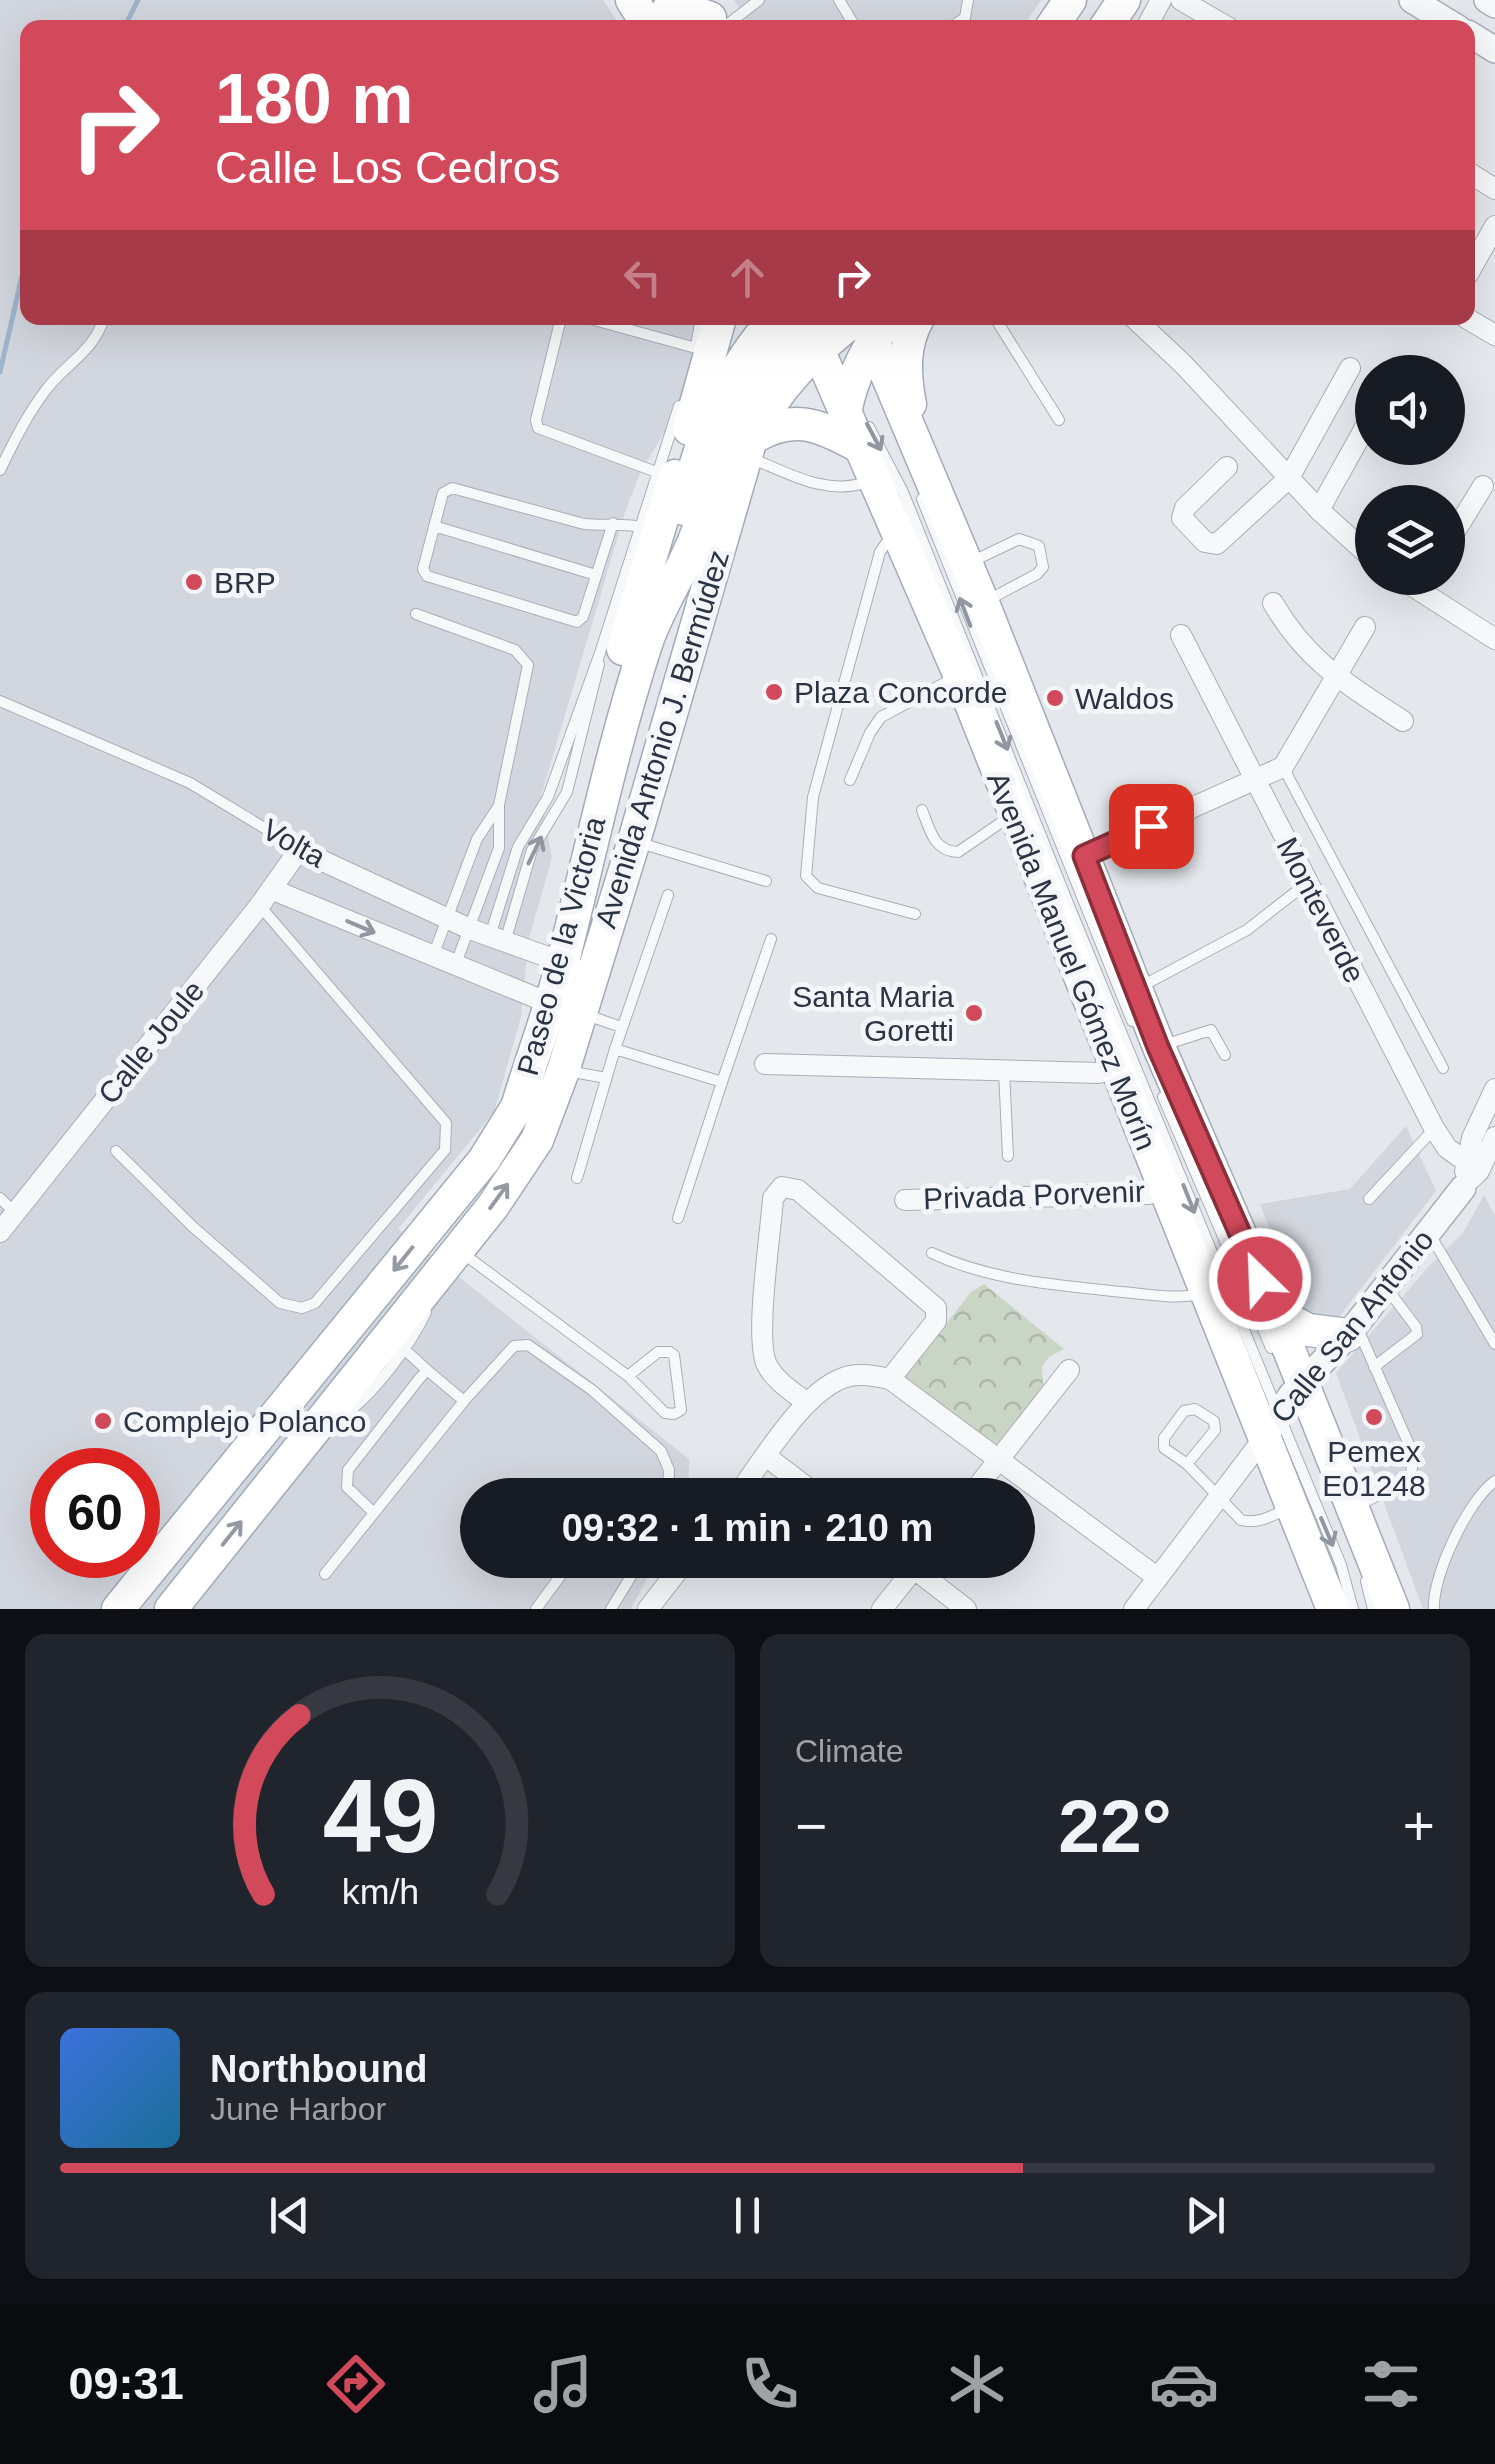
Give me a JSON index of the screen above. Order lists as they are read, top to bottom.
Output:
{
  "streets": {
    "main road": ["Avenida Antonio J. Bermúdez", "Paseo de la Victoria", "Avenida Manuel Gómez Morín"],
    "street": [
      "Volta",
      "Monteverde",
      "Calle Joule",
      "Privada Porvenir",
      "Calle San Antonio"
    ]
  },
  "crossings": [
    ["Avenida Antonio J. Bermúdez", "Volta"],
    ["Avenida Antonio J. Bermúdez", "Paseo de la Victoria"],
    ["Avenida Antonio J. Bermúdez", "Avenida Manuel Gómez Morín"],
    ["Volta", "Paseo de la Victoria"],
    ["Volta", "Calle Joule"],
    ["Monteverde", "Calle San Antonio"],
    ["Avenida Manuel Gómez Morín", "Privada Porvenir"],
    ["Avenida Manuel Gómez Morín", "Calle San Antonio"]
  ],
  "one_way": ["Paseo de la Victoria"],
  "places": [
    "BRP",
    "Plaza Concorde",
    "Waldos",
    "Santa Maria Goretti",
    "Pemex E01248",
    "Complejo Polanco"
  ],
  "page": {
    "turn": ["180 m", "Calle Los Cedros"],
    "limit": "60",
    "trip": "09:32 · 1 min · 210 m",
    "tile": "Climate",
    "heat": ["−", "22°", "+"],
    "song": ["Northbound", "June Harbor"],
    "tabs": "09:31",
    "gauge": ["49", "km/h"]
  }
}
